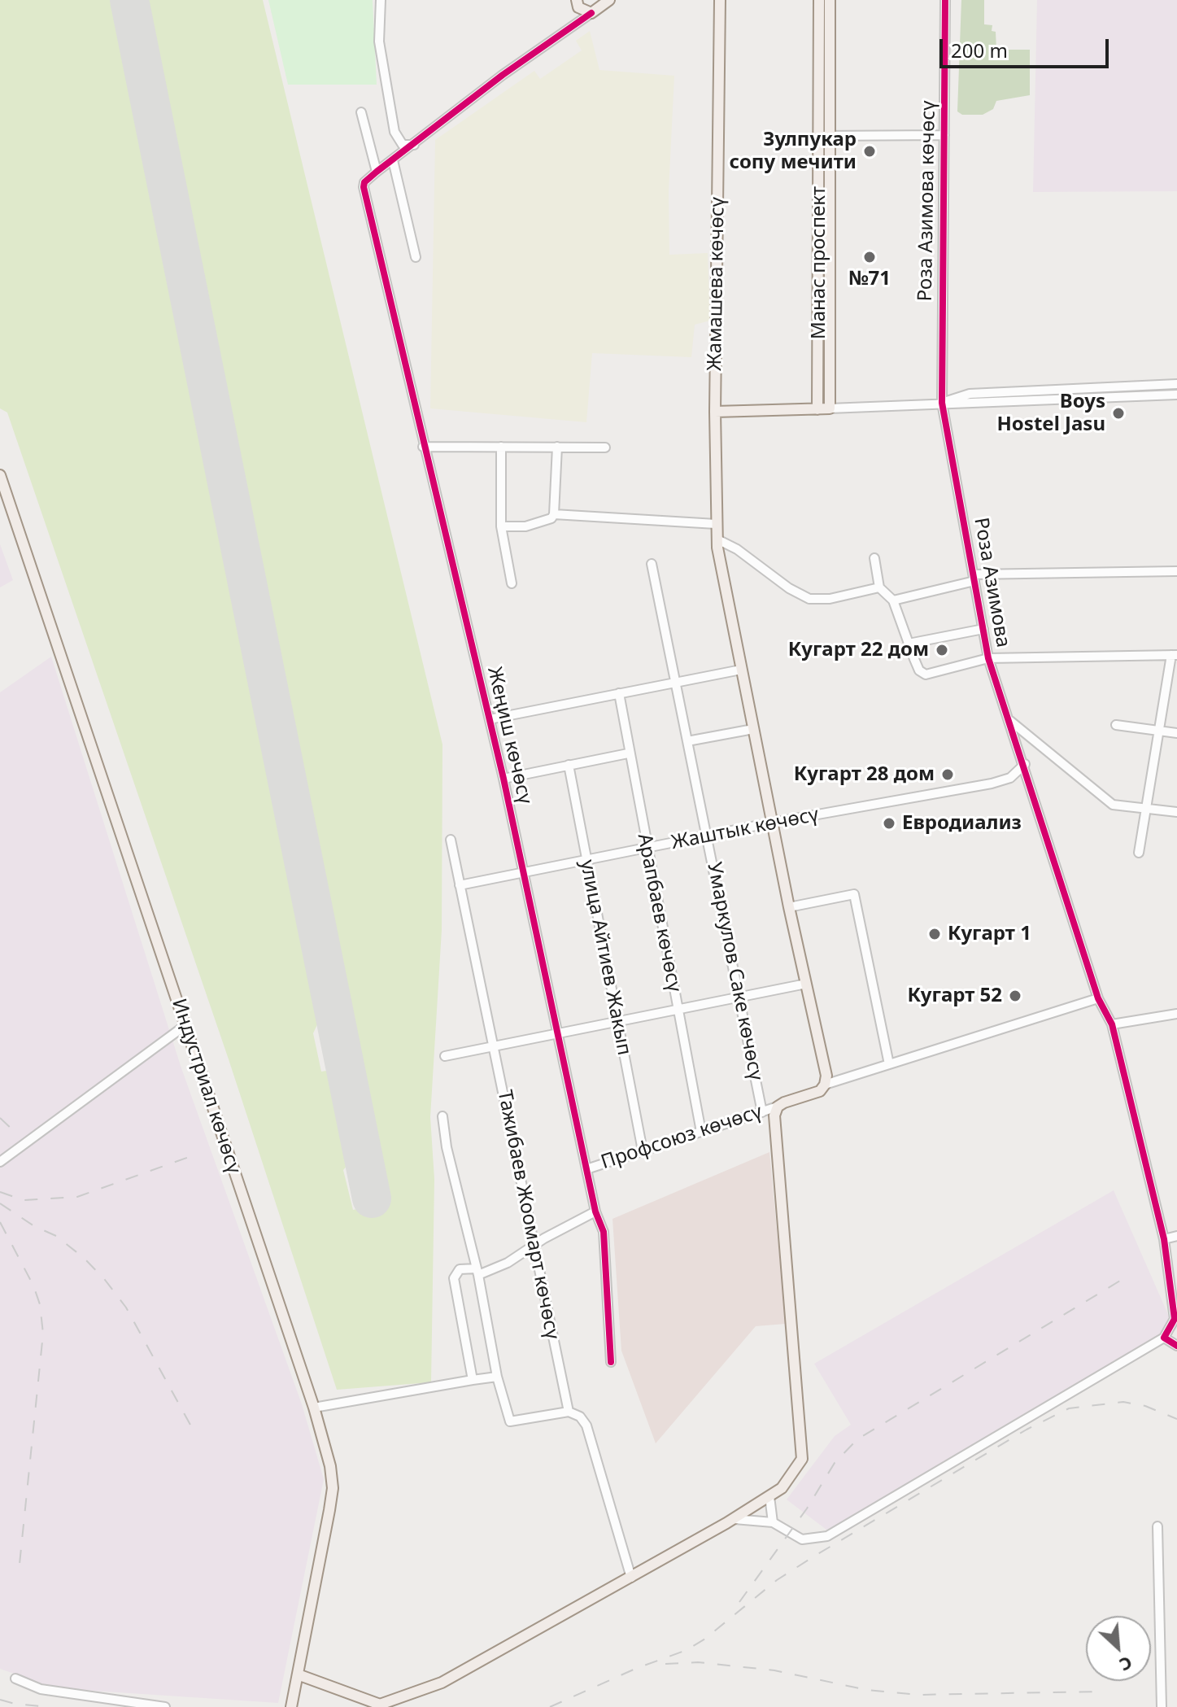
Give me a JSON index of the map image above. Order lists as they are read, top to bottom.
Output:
{
  "streets": {
    "main road": ["Манас проспект", "Жамашева көчөсү", "Индустриал көчөсү"],
    "street": [
      "Роза Азимова көчөсү",
      "Роза Азимова",
      "Жеңиш көчөсү",
      "Жаштык көчөсү",
      "Арапбаев көчөсү",
      "улица Айтиев Жакып",
      "Умаркулов Саке көчөсү",
      "Профсоюз көчөсү",
      "Тажибаев Жоомарт көчөсү"
    ]
  },
  "crossings": [
    ["Роза Азимова көчөсү", "Роза Азимова"],
    ["Жамашева көчөсү", "Жаштык көчөсү"],
    ["Роза Азимова", "Жаштык көчөсү"],
    ["Жеңиш көчөсү", "Жаштык көчөсү"],
    ["Жеңиш көчөсү", "Профсоюз көчөсү"],
    ["Жаштык көчөсү", "Арапбаев көчөсү"],
    ["Жаштык көчөсү", "улица Айтиев Жакып"],
    ["Жаштык көчөсү", "Умаркулов Саке көчөсү"],
    ["Жаштык көчөсү", "Тажибаев Жоомарт көчөсү"],
    ["Арапбаев көчөсү", "Профсоюз көчөсү"],
    ["улица Айтиев Жакып", "Профсоюз көчөсү"],
    ["Умаркулов Саке көчөсү", "Профсоюз көчөсү"]
  ],
  "places": [
    "Зулпукар сопу мечити",
    "№71",
    "Boys Hostel Jasu",
    "Кугарт 22 дом",
    "Кугарт 28 дом",
    "Евродиализ",
    "Кугарт 1",
    "Кугарт 52"
  ],
  "scale_bar": "200 m",
  "north": "bottom right"
}
